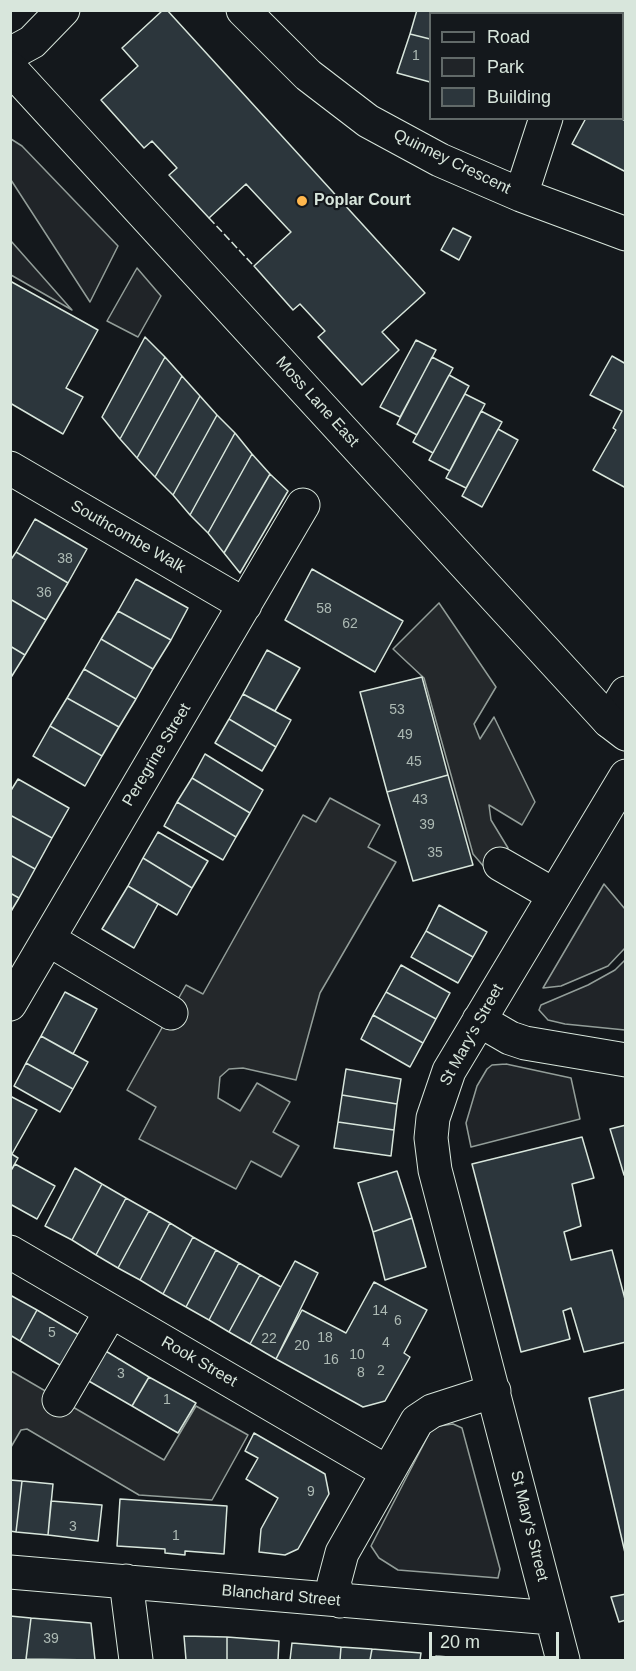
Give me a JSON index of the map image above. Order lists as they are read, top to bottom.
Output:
{
  "streets": {
    "street": [
      "Quinney Crescent",
      "Moss Lane East",
      "Southcombe Walk",
      "Peregrine Street",
      "St Mary's Street",
      "Rook Street",
      "Blanchard Street"
    ]
  },
  "crossings": [
    ["Southcombe Walk", "Peregrine Street"],
    ["St Mary's Street", "Blanchard Street"]
  ],
  "places": ["Poplar Court"],
  "house_numbers": [
    "1",
    "38",
    "36",
    "58",
    "62",
    "53",
    "49",
    "45",
    "43",
    "39",
    "35",
    "14",
    "6",
    "5",
    "18",
    "22",
    "4",
    "20",
    "10",
    "16",
    "2",
    "8",
    "3",
    "1",
    "9",
    "3",
    "1",
    "39"
  ],
  "legend": ["Road", "Park", "Building"],
  "scale_bar": "20 m"
}
